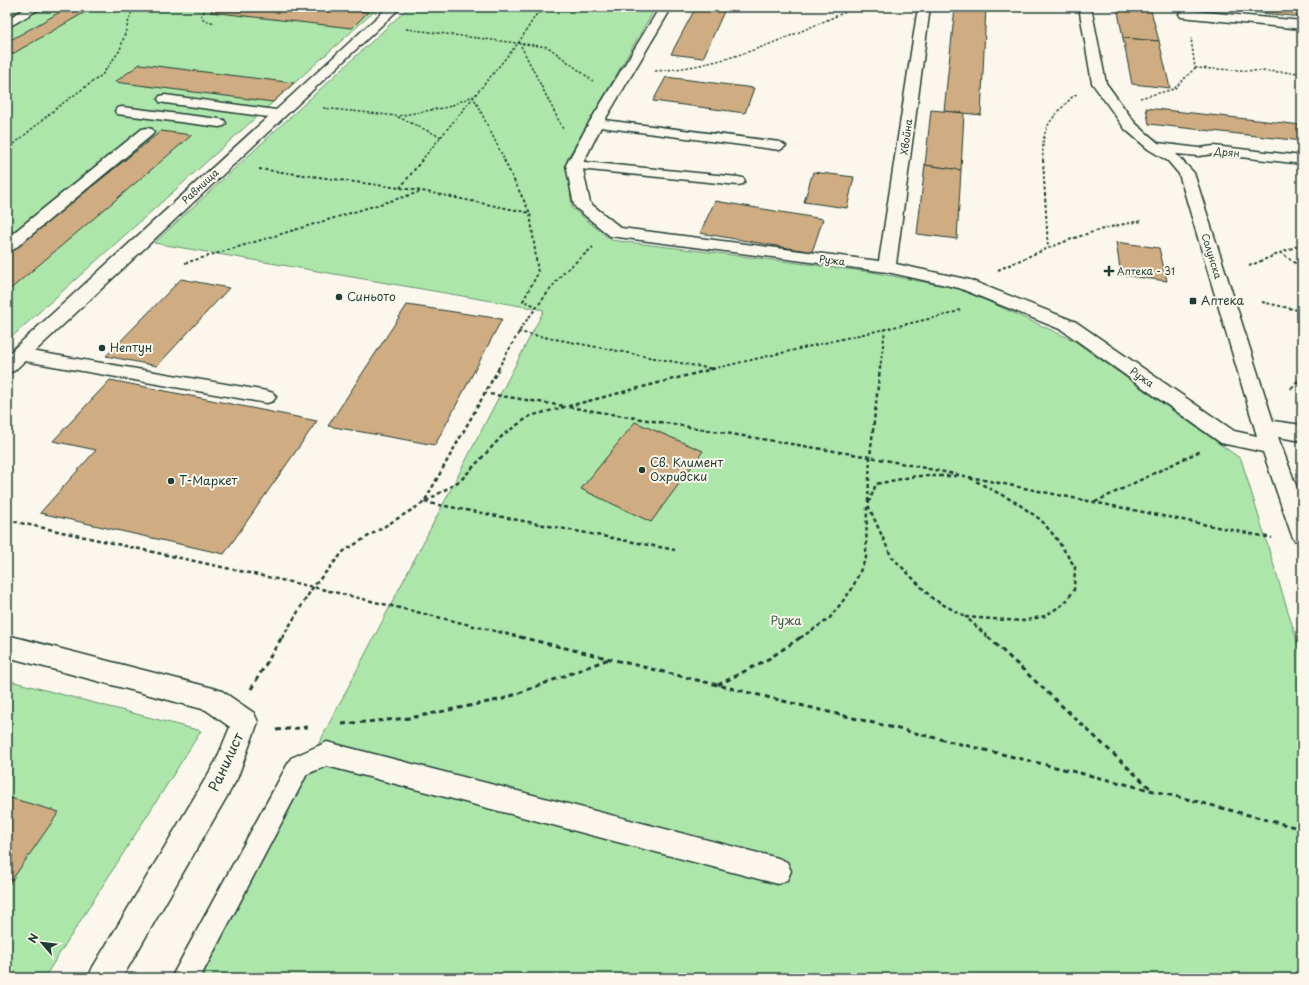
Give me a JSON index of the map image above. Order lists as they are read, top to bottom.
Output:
{
  "streets": {
    "street": [
      "Хвойна",
      "Дрян",
      "Равнища",
      "Солунска",
      "Ружа",
      "Ранилист"
    ]
  },
  "crossings": [
    ["Хвойна", "Ружа"],
    ["Дрян", "Солунска"],
    ["Солунска", "Ружа"]
  ],
  "parks": ["Ружа"],
  "places": {
    "health": ["Аптека - 31"],
    "other": [
      "Синьото",
      "Нептун",
      "Св. Климент Охридски",
      "Т-Маркет"
    ],
    "transit": ["Аптека"]
  },
  "north": "top left"
}
